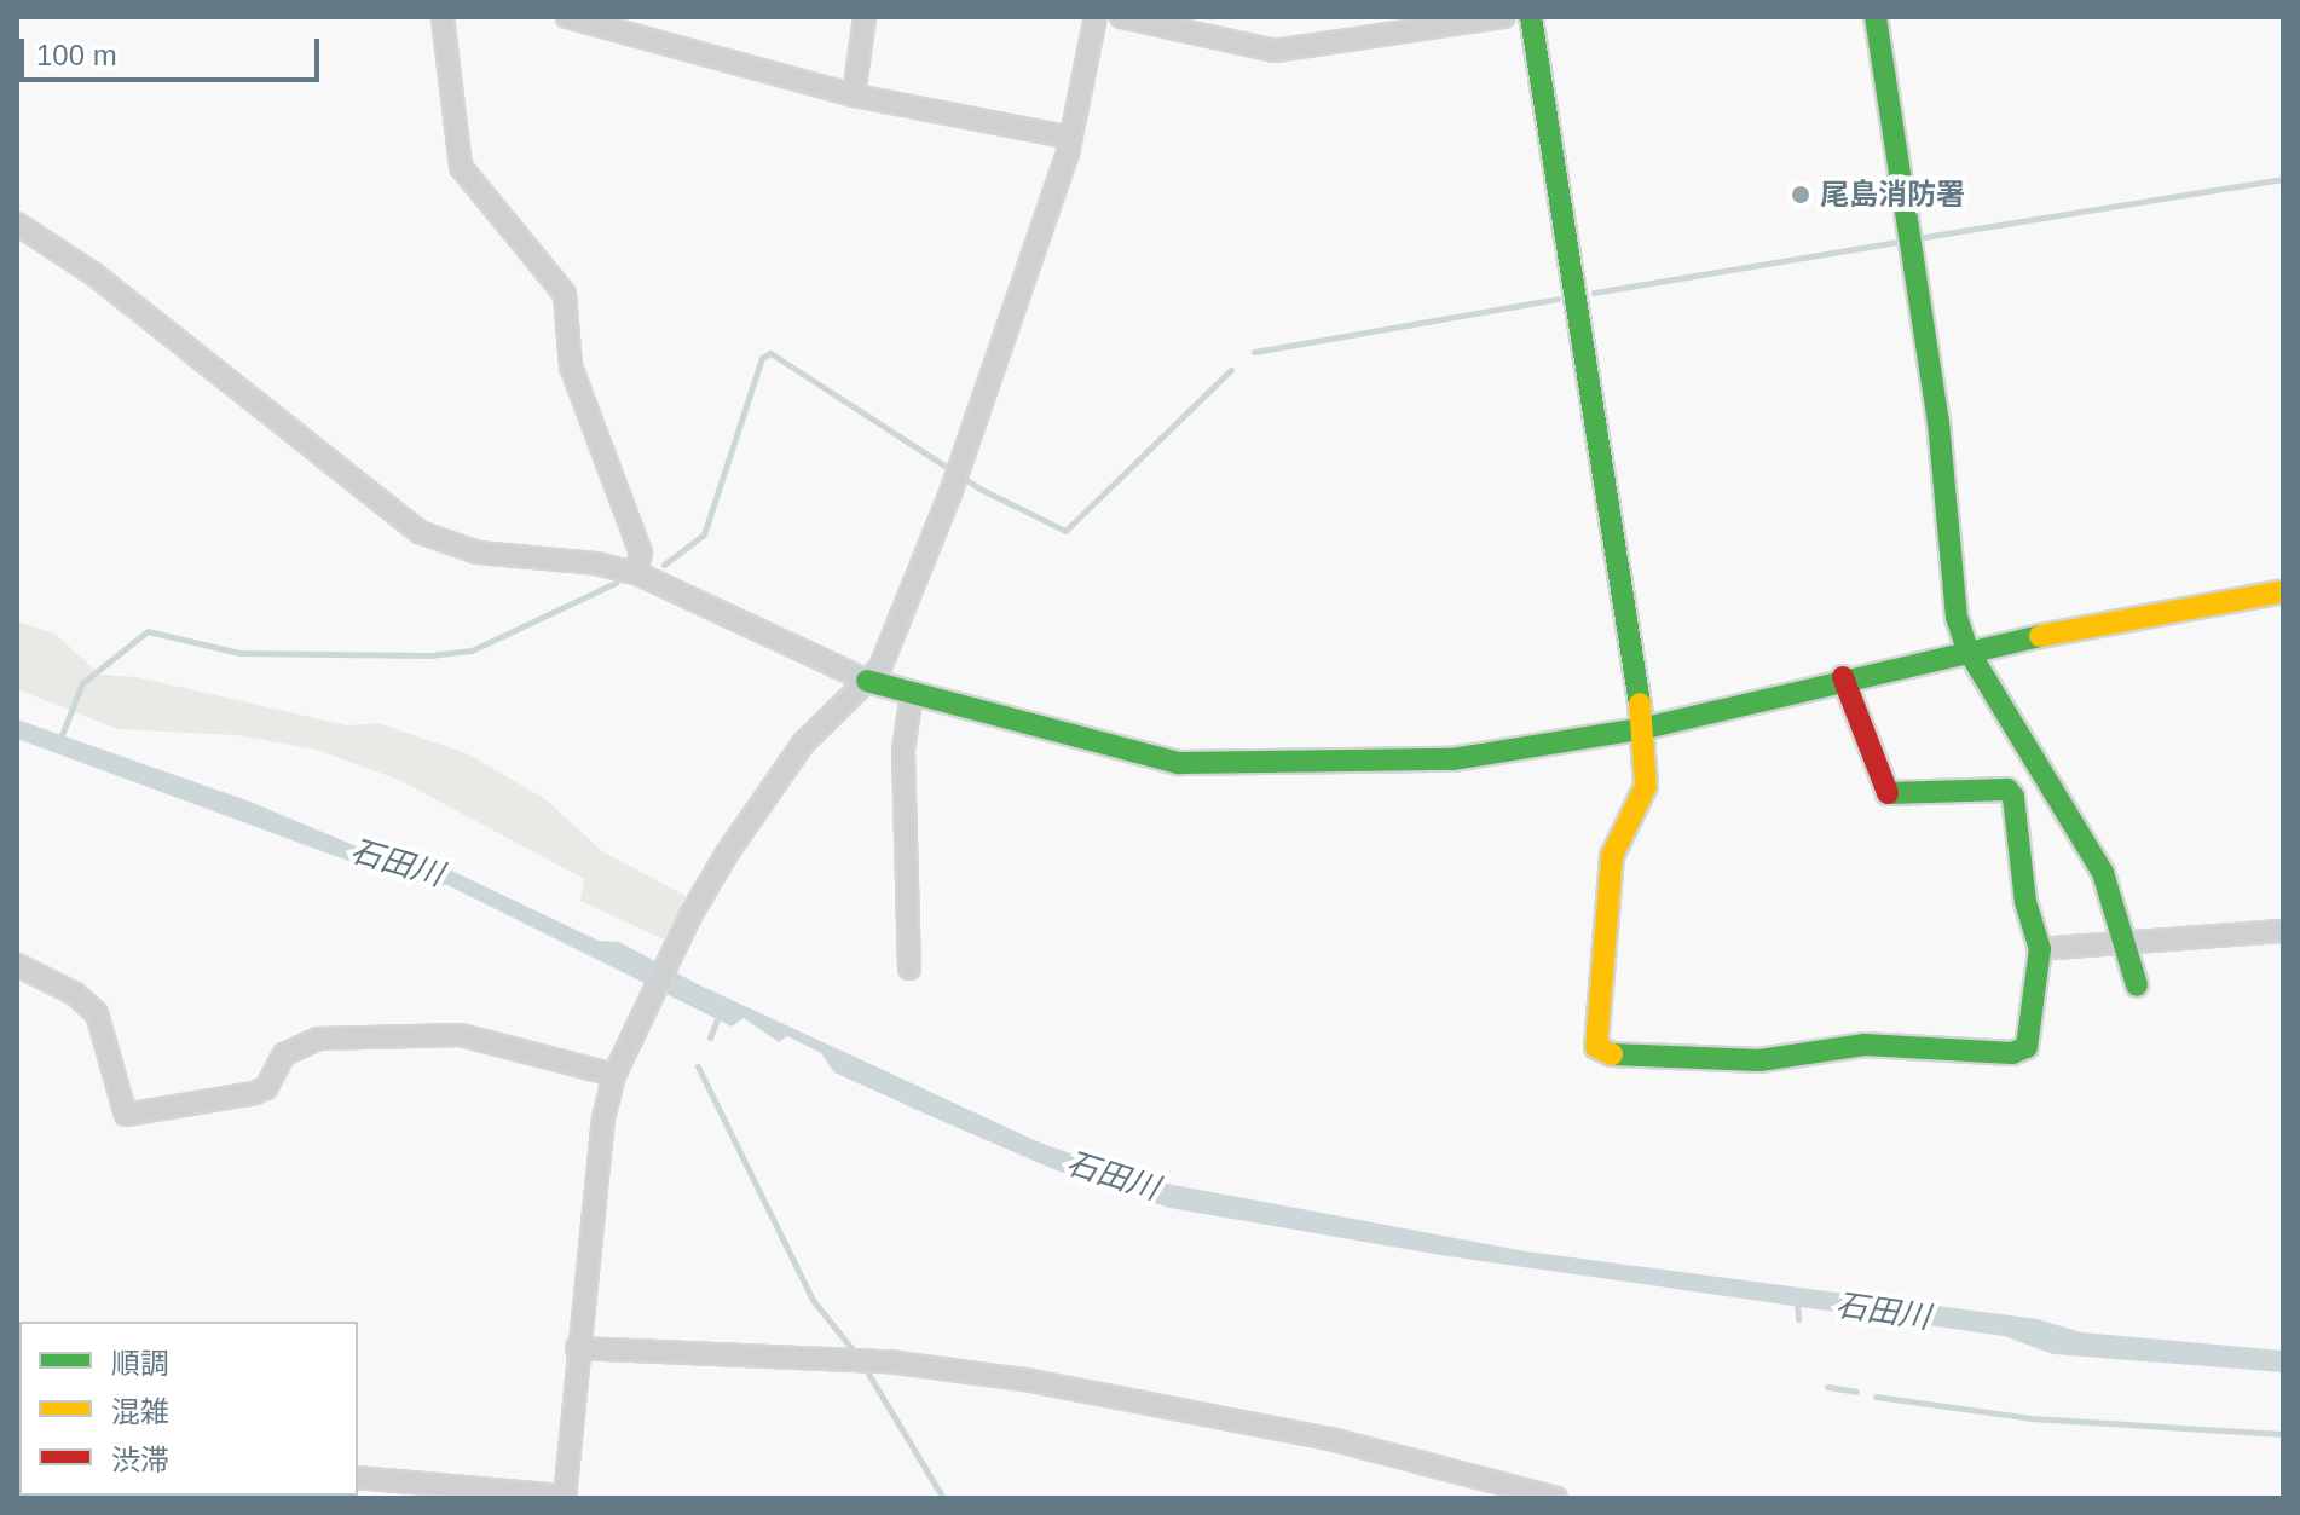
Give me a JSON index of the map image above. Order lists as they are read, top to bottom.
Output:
{
  "water": ["石田川"],
  "places": ["尾島消防署"],
  "legend": ["順調", "混雑", "渋滞"],
  "scale_bar": "100 m"
}
